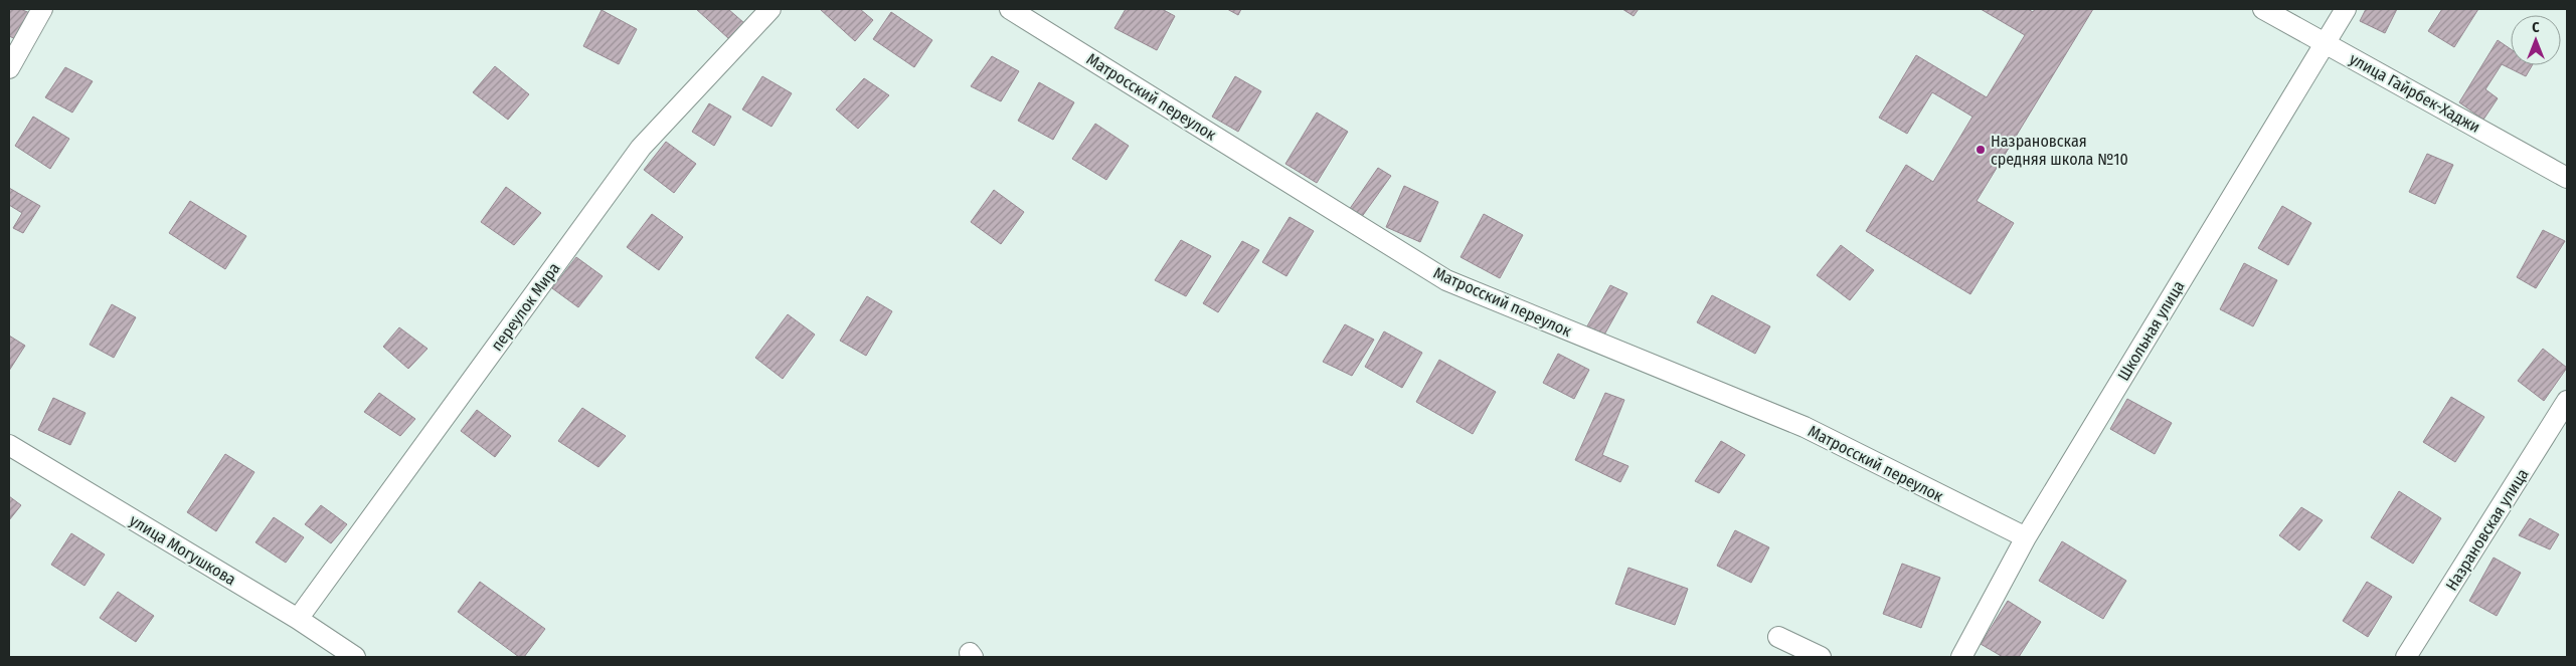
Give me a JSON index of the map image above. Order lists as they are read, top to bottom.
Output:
{
  "streets": {
    "street": [
      "улица Гайрбек-Хаджи",
      "Матросский переулок",
      "переулок Мира",
      "Школьная улица",
      "Назрановская улица",
      "улица Могушкова"
    ]
  },
  "crossings": [
    ["улица Гайрбек-Хаджи", "Школьная улица"],
    ["Матросский переулок", "Школьная улица"],
    ["переулок Мира", "улица Могушкова"]
  ],
  "places": ["Назрановская средняя школа №10"],
  "north": "top"
}
